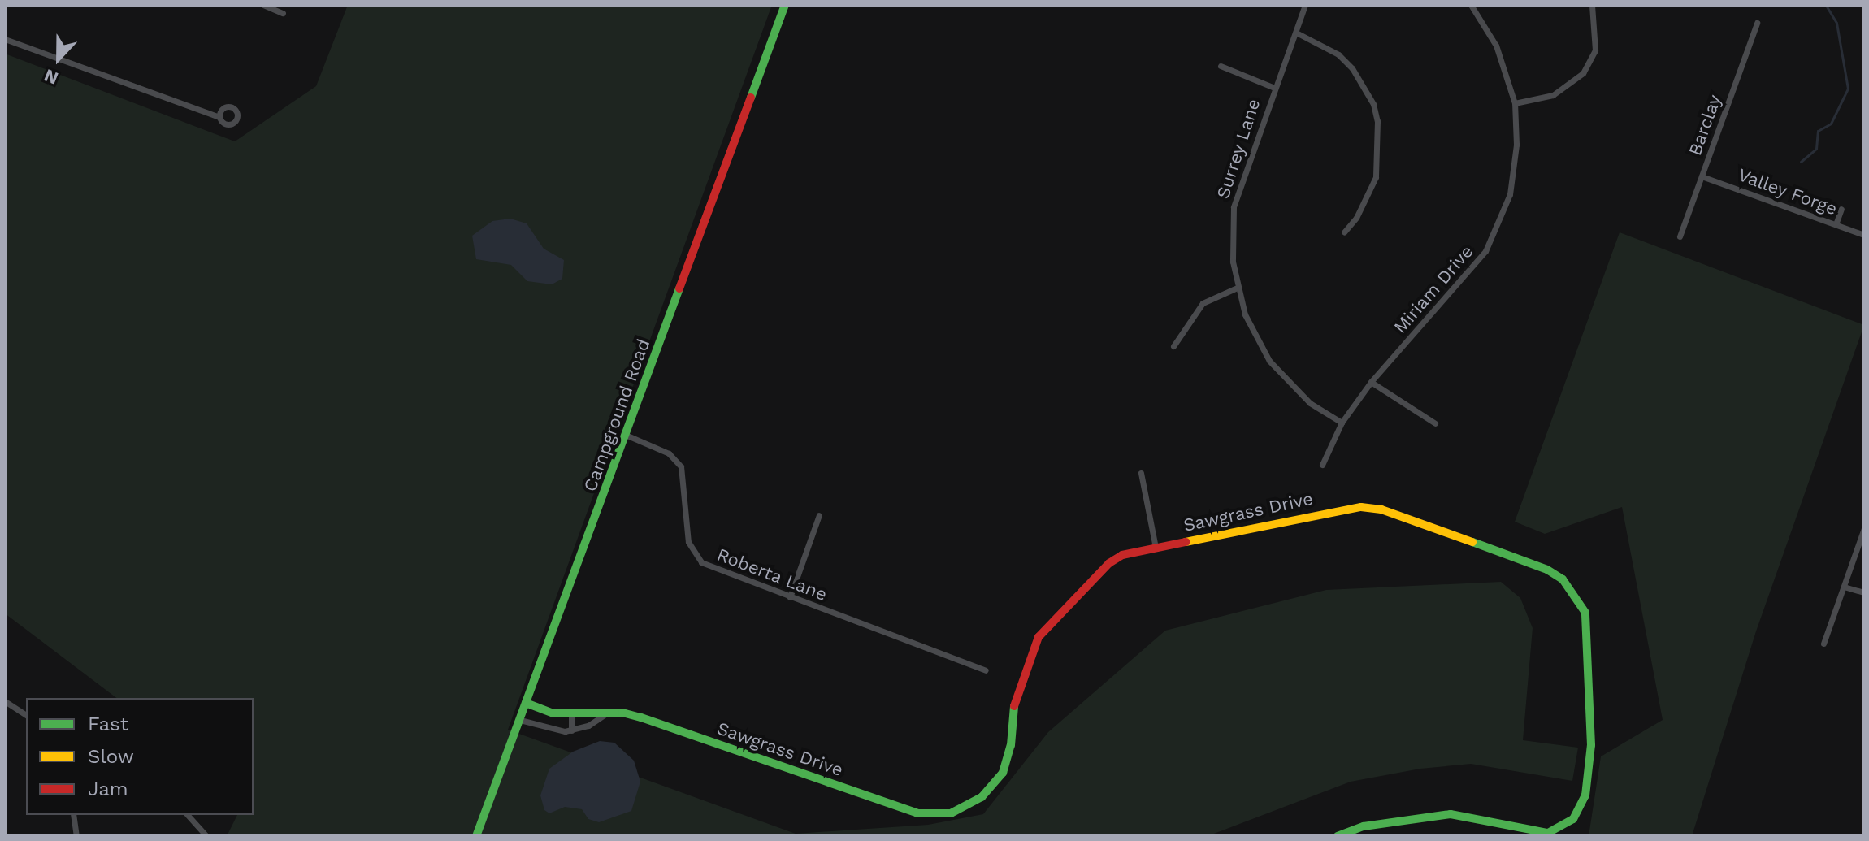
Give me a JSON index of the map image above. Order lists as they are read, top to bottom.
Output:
{
  "streets": {
    "street": [
      "Barclay",
      "Surrey Lane",
      "Valley Forge",
      "Miriam Drive",
      "Campground Road",
      "Sawgrass Drive",
      "Roberta Lane"
    ]
  },
  "crossings": [
    ["Barclay", "Valley Forge"],
    ["Surrey Lane", "Miriam Drive"],
    ["Campground Road", "Sawgrass Drive"],
    ["Campground Road", "Roberta Lane"]
  ],
  "legend": ["Fast", "Slow", "Jam"],
  "north": "bottom"
}
